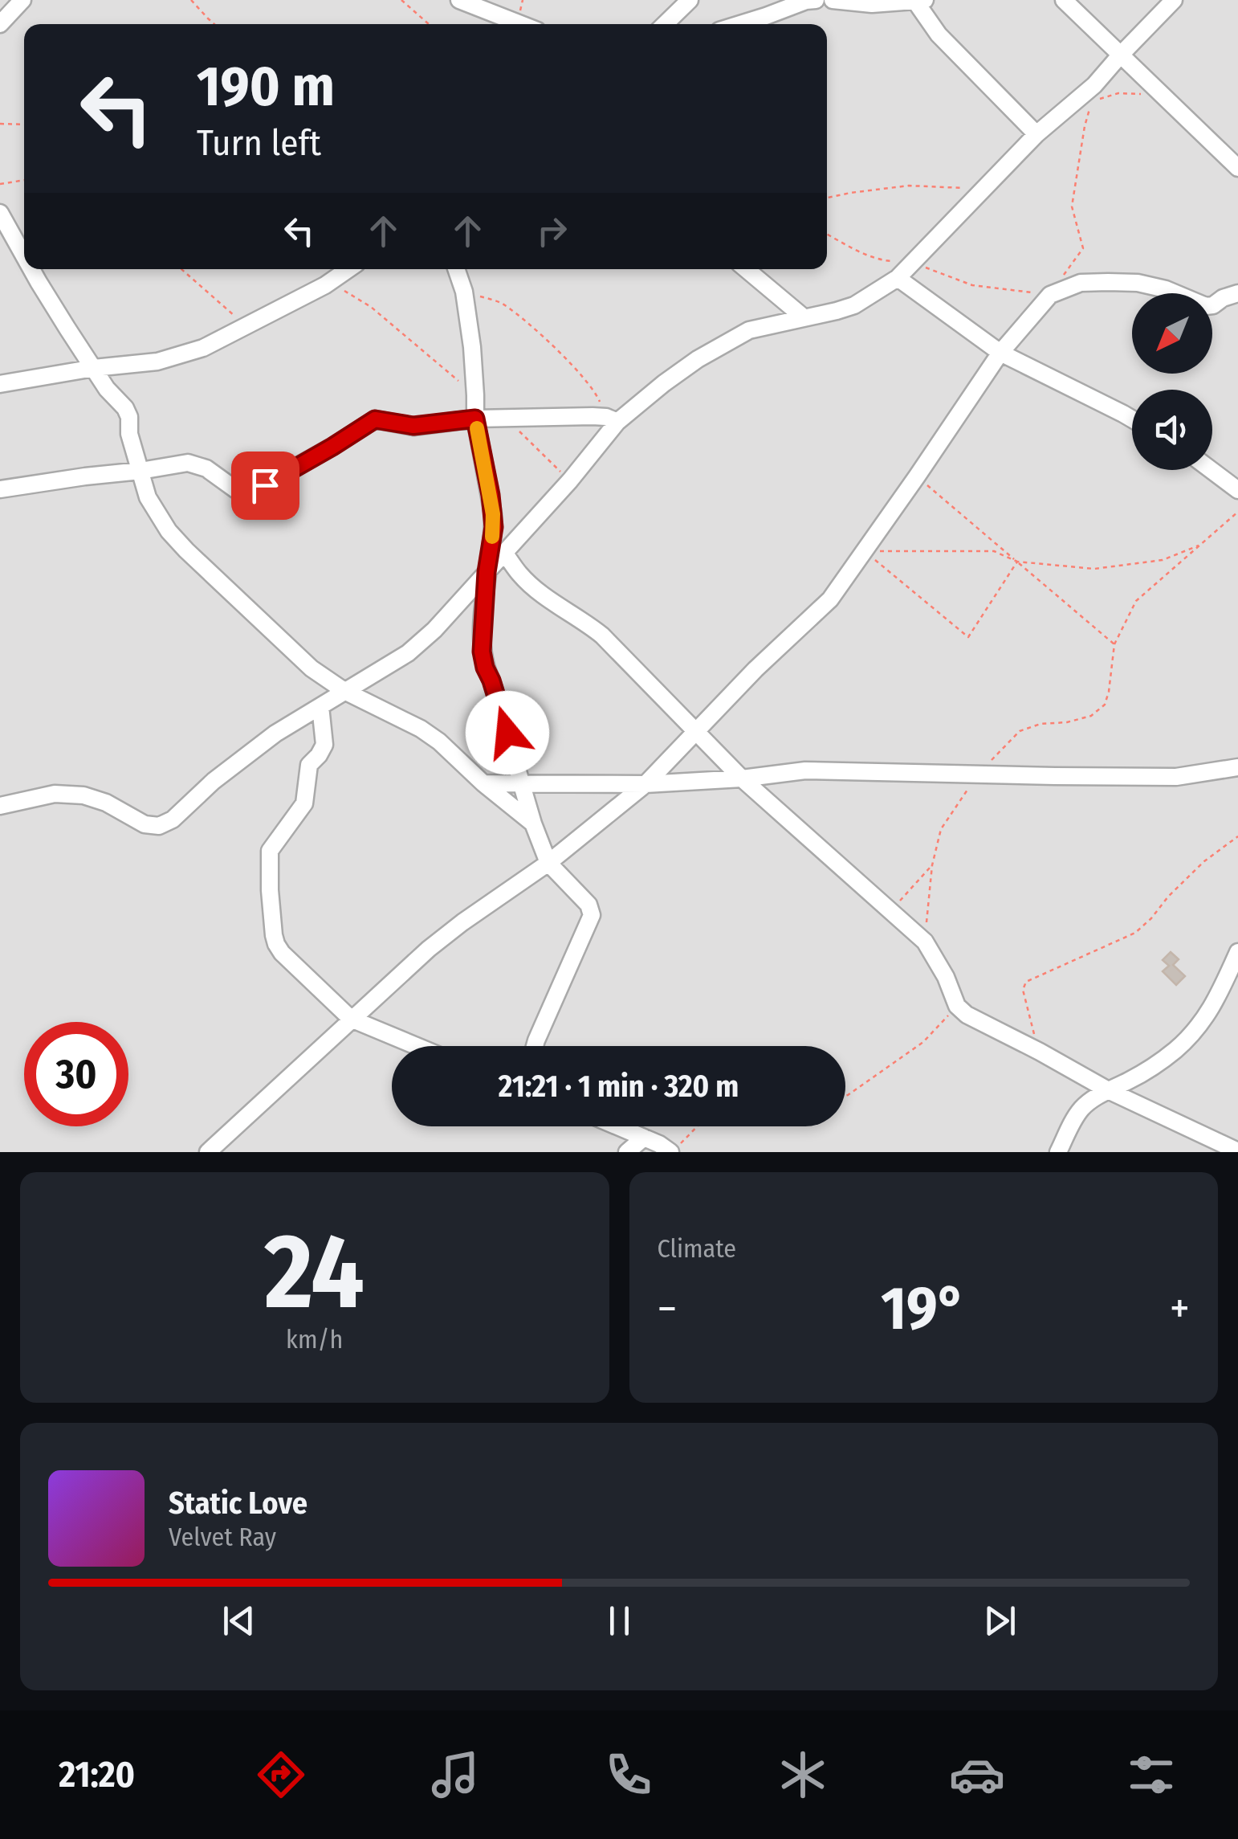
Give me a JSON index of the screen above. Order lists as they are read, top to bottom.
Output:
{
  "north": "bottom left",
  "page": {
    "turn": ["190 m", "Turn left"],
    "limit": "30",
    "trip": "21:21 · 1 min · 320 m",
    "tile": [
      ["24", "km/h"],
      "Climate"
    ],
    "heat": ["−", "19°", "+"],
    "song": ["Static Love", "Velvet Ray"],
    "tabs": "21:20"
  }
}
